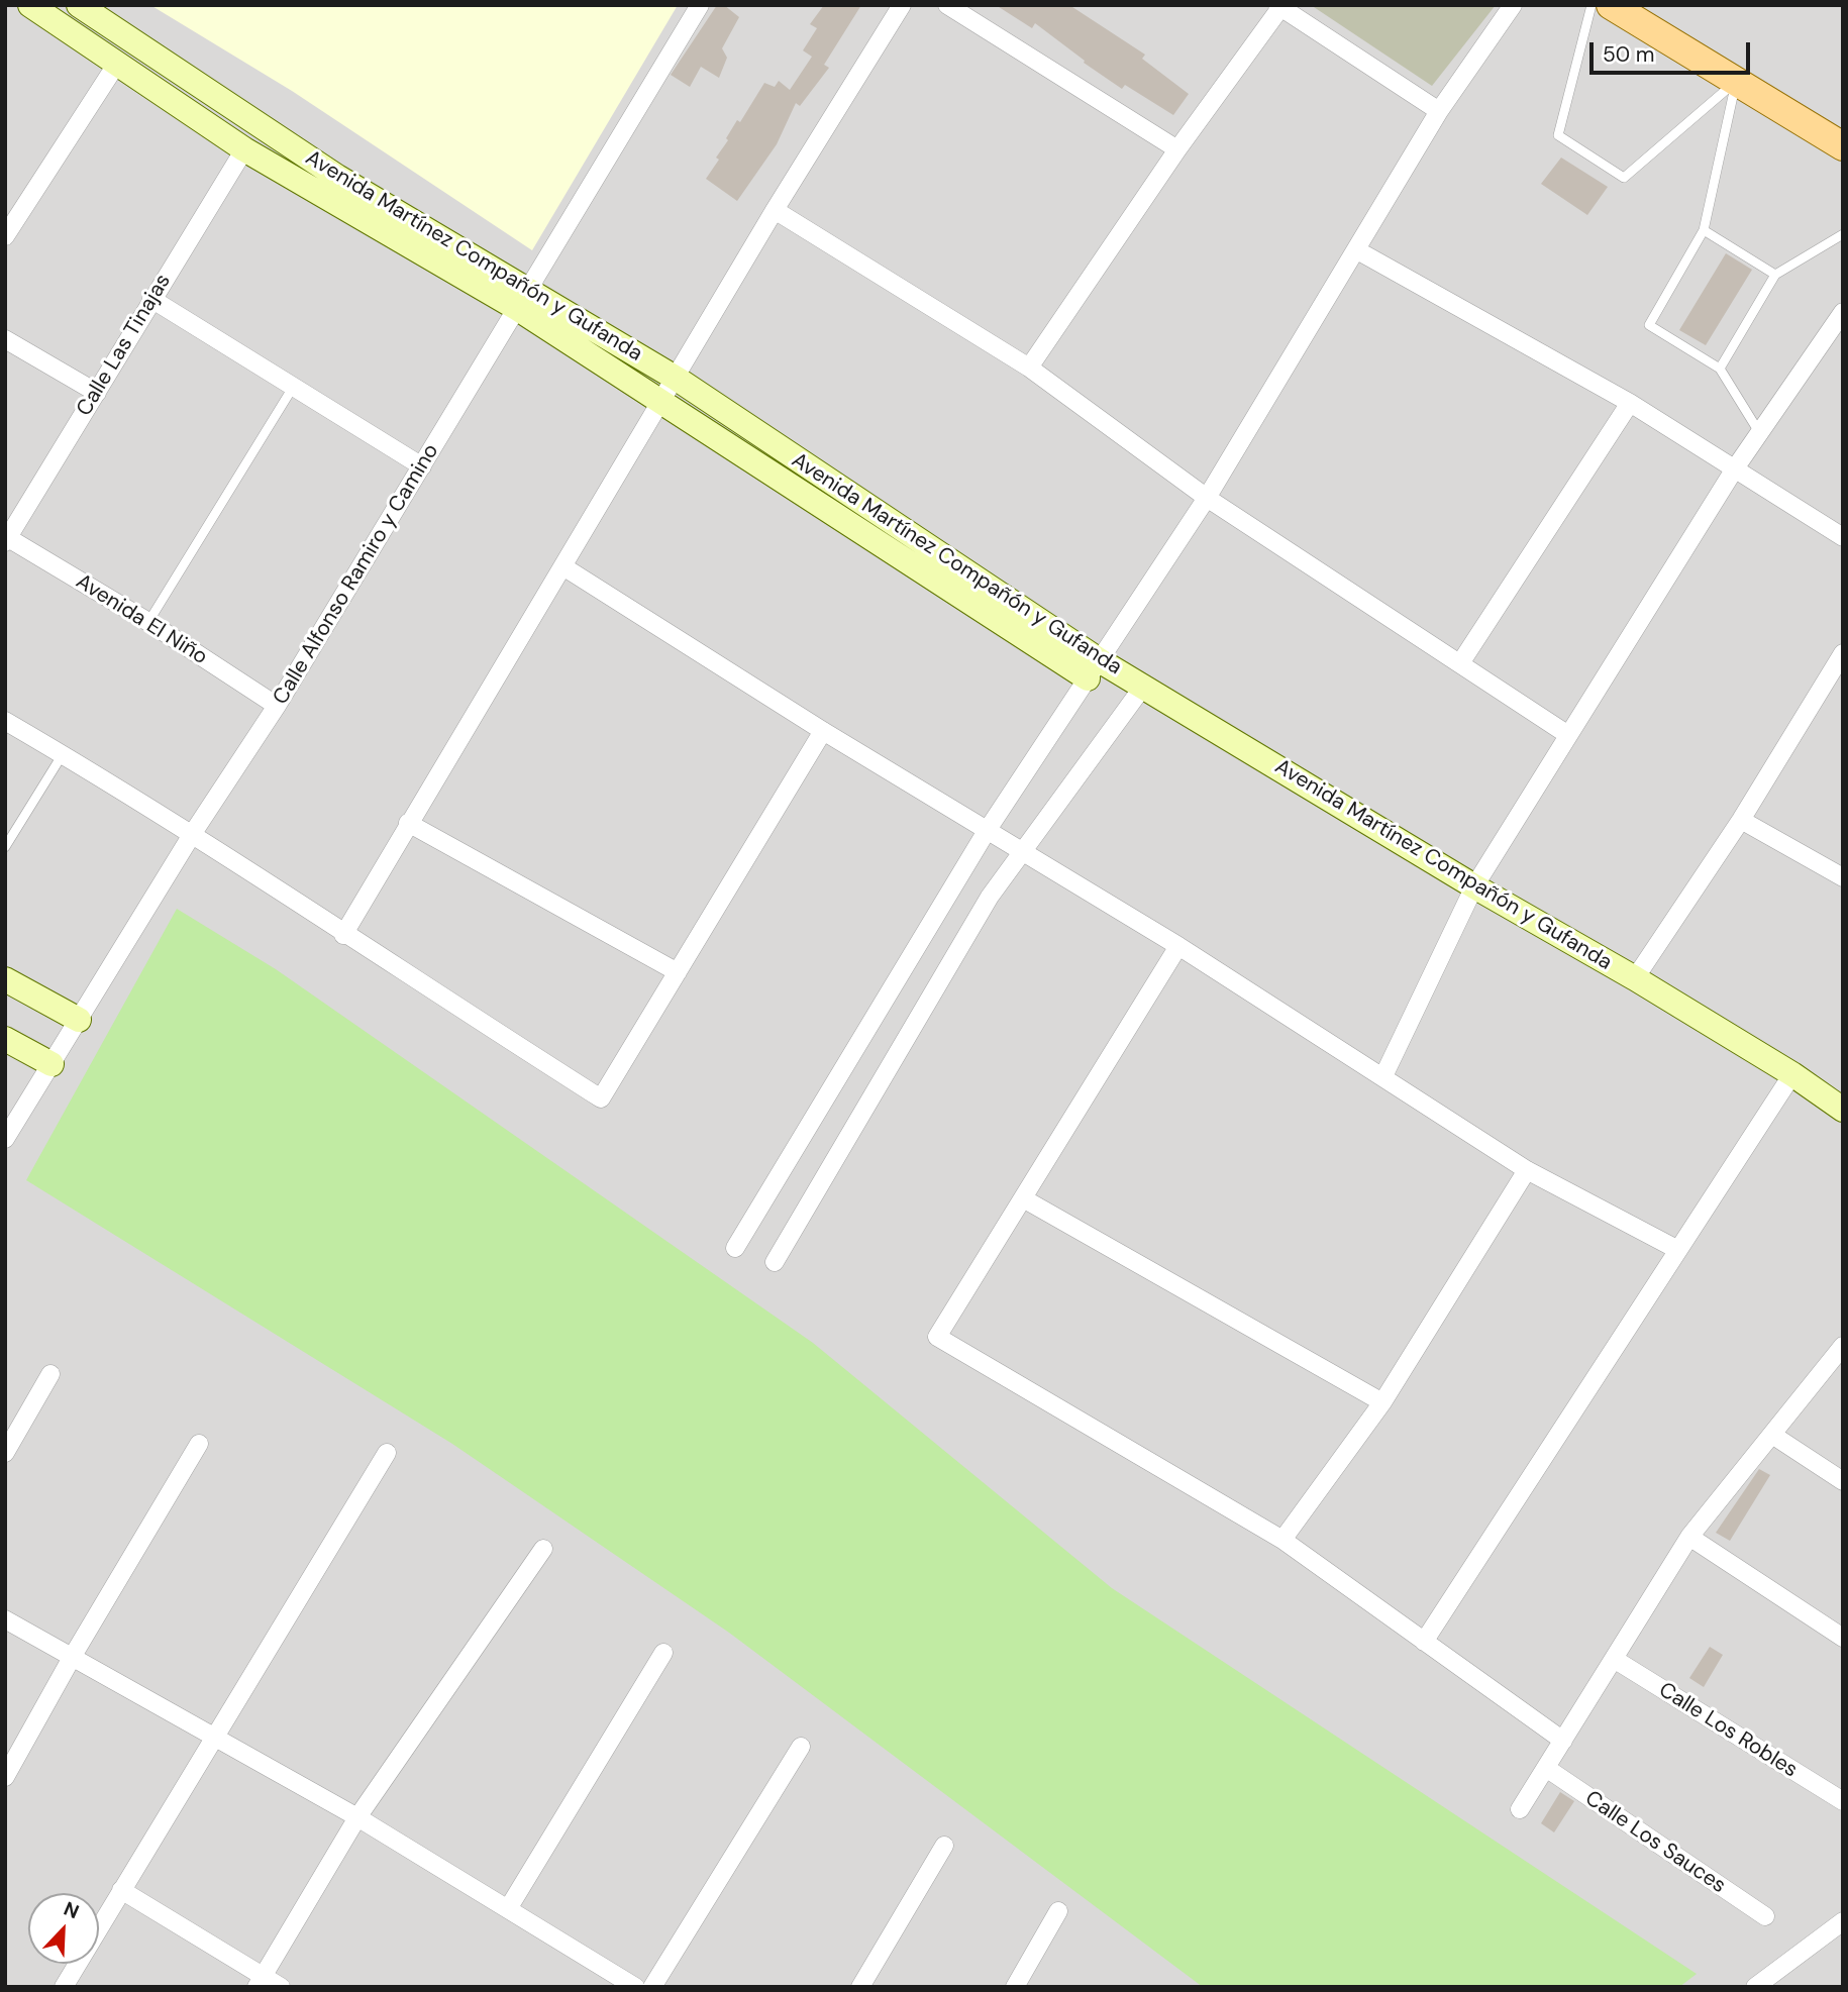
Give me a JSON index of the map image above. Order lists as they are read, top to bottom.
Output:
{
  "streets": {
    "street": [
      "Avenida Martínez Compañón y Gufanda",
      "Calle Las Tinajas",
      "Calle Alfonso Ramiro y Camino",
      "Avenida El Niño",
      "Calle Los Robles",
      "Calle Los Sauces"
    ]
  },
  "crossings": [
    ["Avenida Martínez Compañón y Gufanda", "Calle Las Tinajas"],
    ["Avenida Martínez Compañón y Gufanda", "Calle Alfonso Ramiro y Camino"],
    ["Calle Las Tinajas", "Avenida El Niño"],
    ["Calle Alfonso Ramiro y Camino", "Avenida El Niño"]
  ],
  "scale_bar": "50 m",
  "north": "top right"
}
